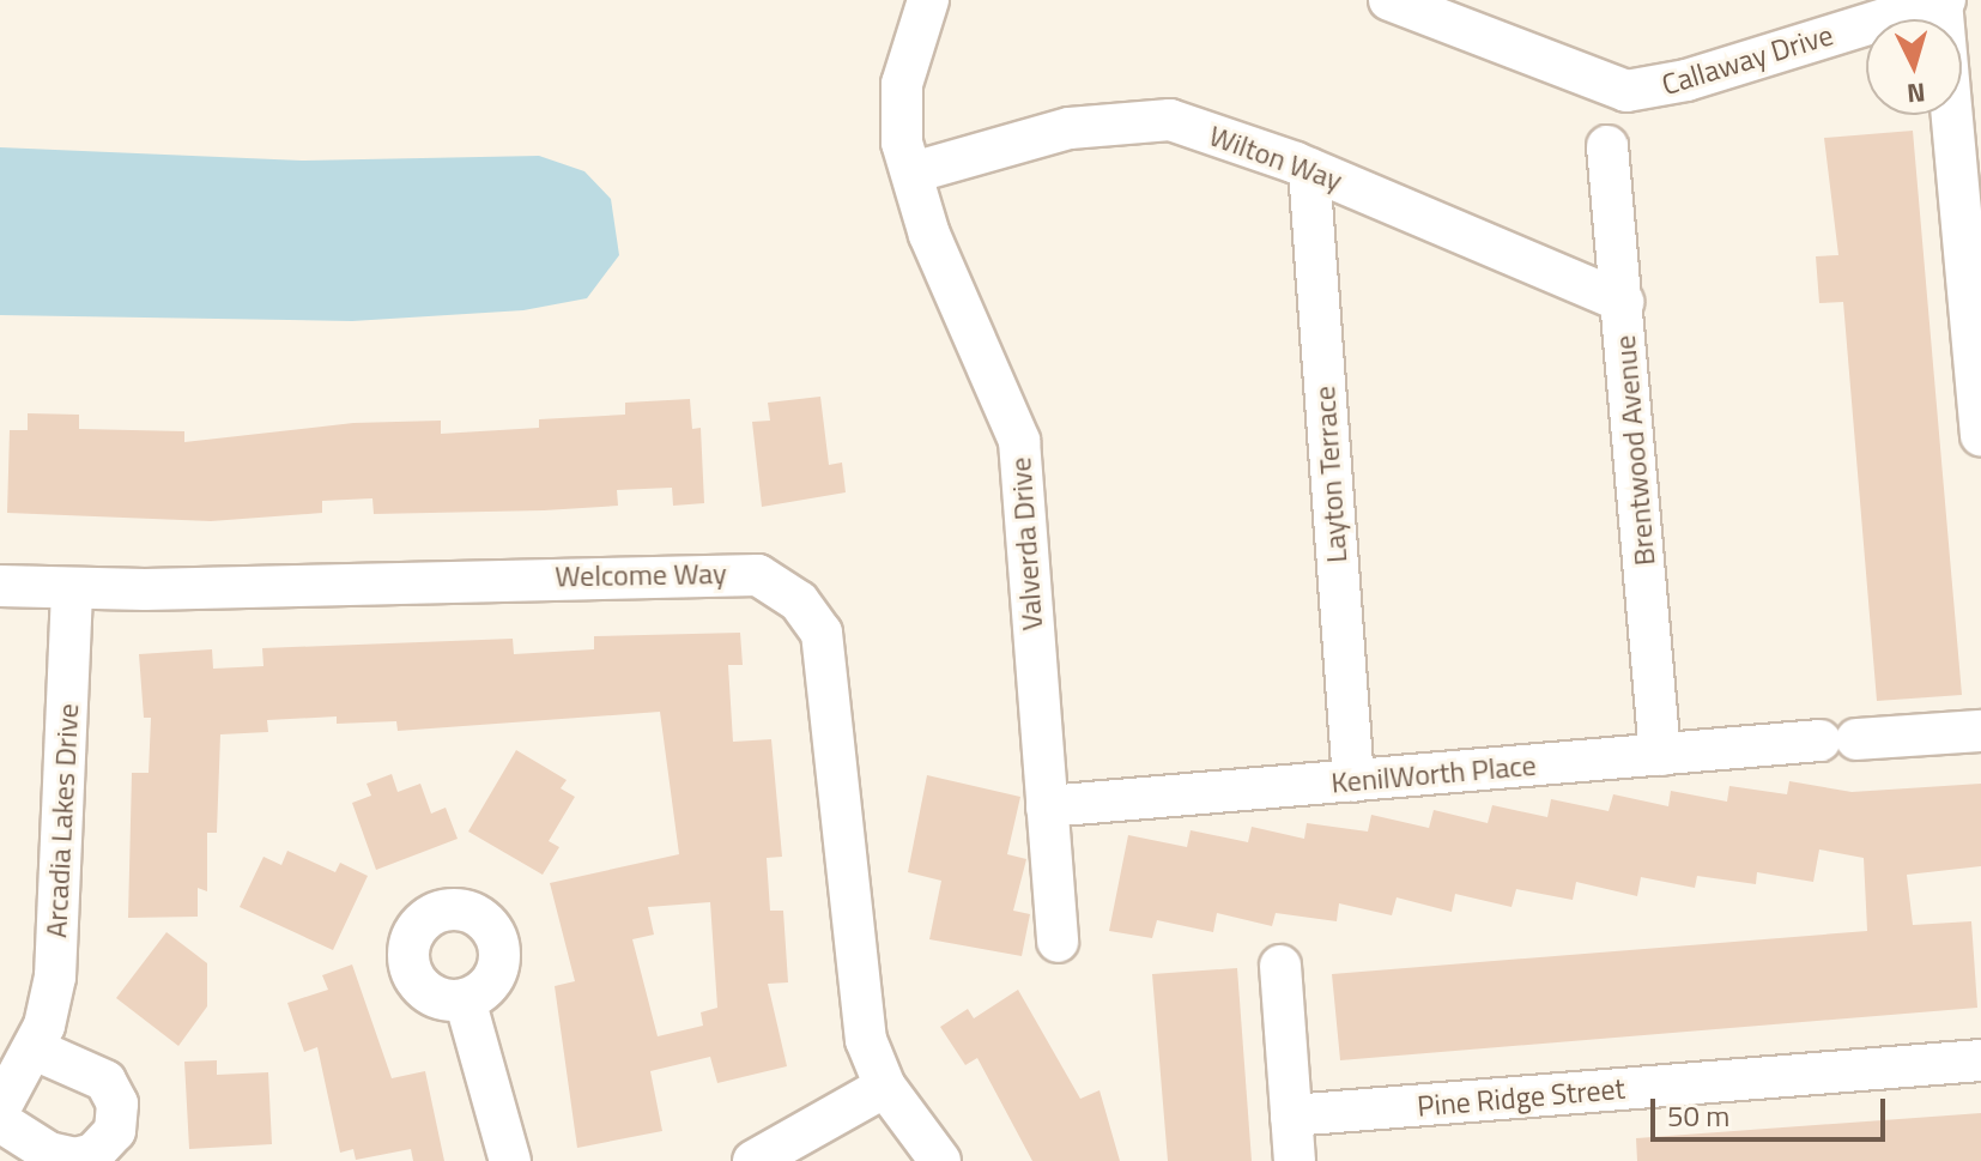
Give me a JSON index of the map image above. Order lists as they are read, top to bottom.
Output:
{
  "streets": {
    "street": [
      "Callaway Drive",
      "Wilton Way",
      "Brentwood Avenue",
      "Layton Terrace",
      "Valverda Drive",
      "Welcome Way",
      "KenilWorth Place",
      "Arcadia Lakes Drive",
      "Pine Ridge Street"
    ]
  },
  "crossings": [
    ["Wilton Way", "Brentwood Avenue"],
    ["Wilton Way", "Layton Terrace"],
    ["Wilton Way", "Valverda Drive"],
    ["Brentwood Avenue", "KenilWorth Place"],
    ["Layton Terrace", "KenilWorth Place"],
    ["Valverda Drive", "KenilWorth Place"],
    ["Welcome Way", "Arcadia Lakes Drive"]
  ],
  "scale_bar": "50 m",
  "north": "bottom"
}
